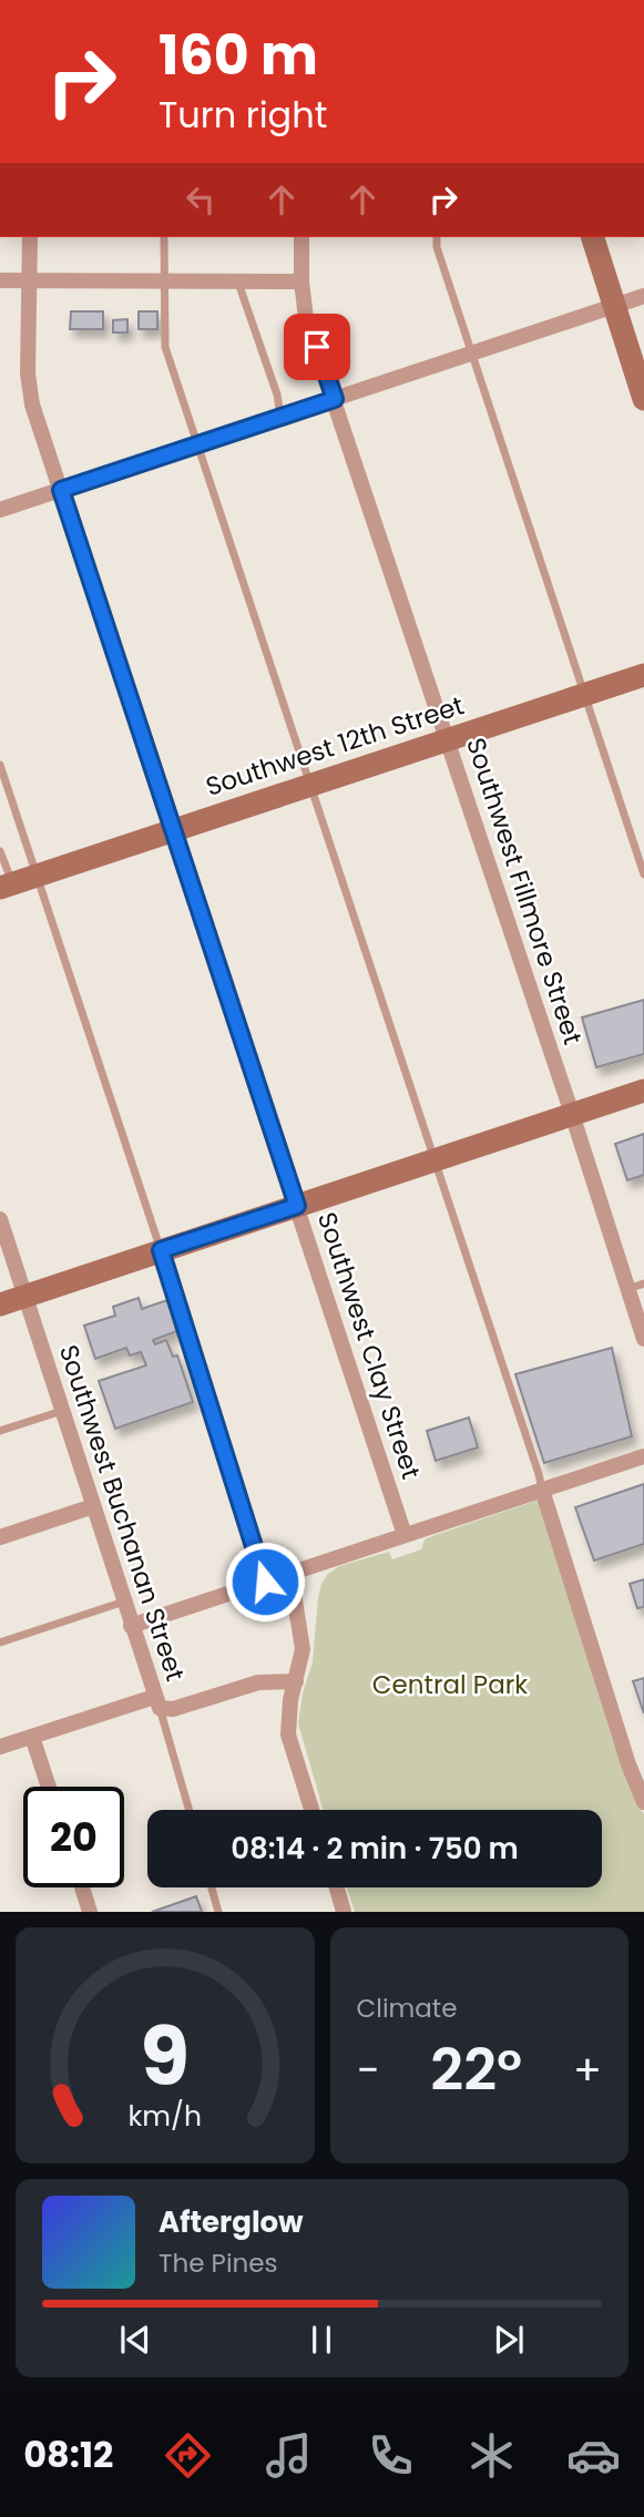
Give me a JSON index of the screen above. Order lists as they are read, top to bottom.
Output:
{
  "streets": {
    "main road": ["Southwest 12th Street"],
    "street": ["Southwest Fillmore Street", "Southwest Clay Street", "Southwest Buchanan Street"]
  },
  "crossings": [
    ["Southwest 12th Street", "Southwest Fillmore Street"],
    ["Southwest 12th Street", "Southwest Clay Street"]
  ],
  "parks": ["Central Park"],
  "page": {
    "turn": ["160 m", "Turn right"],
    "limit": "20",
    "trip": "08:14 · 2 min · 750 m",
    "tile": "Climate",
    "heat": ["−", "22°", "+"],
    "song": ["Afterglow", "The Pines"],
    "tabs": "08:12",
    "gauge": ["9", "km/h"]
  }
}
